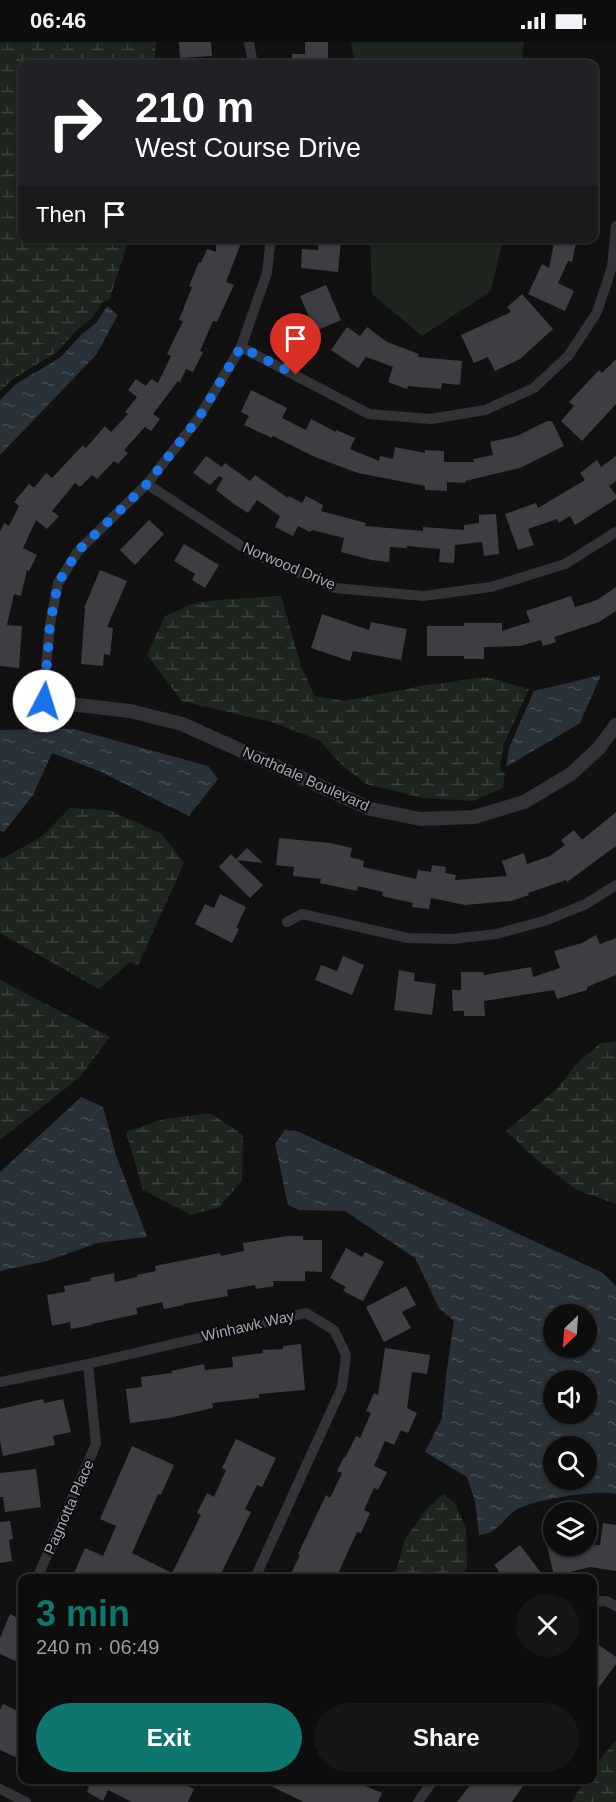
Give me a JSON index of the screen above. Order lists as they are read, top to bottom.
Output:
{
  "streets": {
    "street": [
      "Norwood Drive",
      "Northdale Boulevard",
      "Winhawk Way",
      "Pagnotta Place"
    ]
  },
  "crossings": [
    ["Winhawk Way", "Pagnotta Place"]
  ],
  "north": "bottom left",
  "page": {
    "status": "06:46",
    "turn": ["210 m", "West Course Drive"],
    "then": "Then",
    "heading": ["3 min", "240 m · 06:49"],
    "buttons": ["Exit", "Share"]
  }
}
